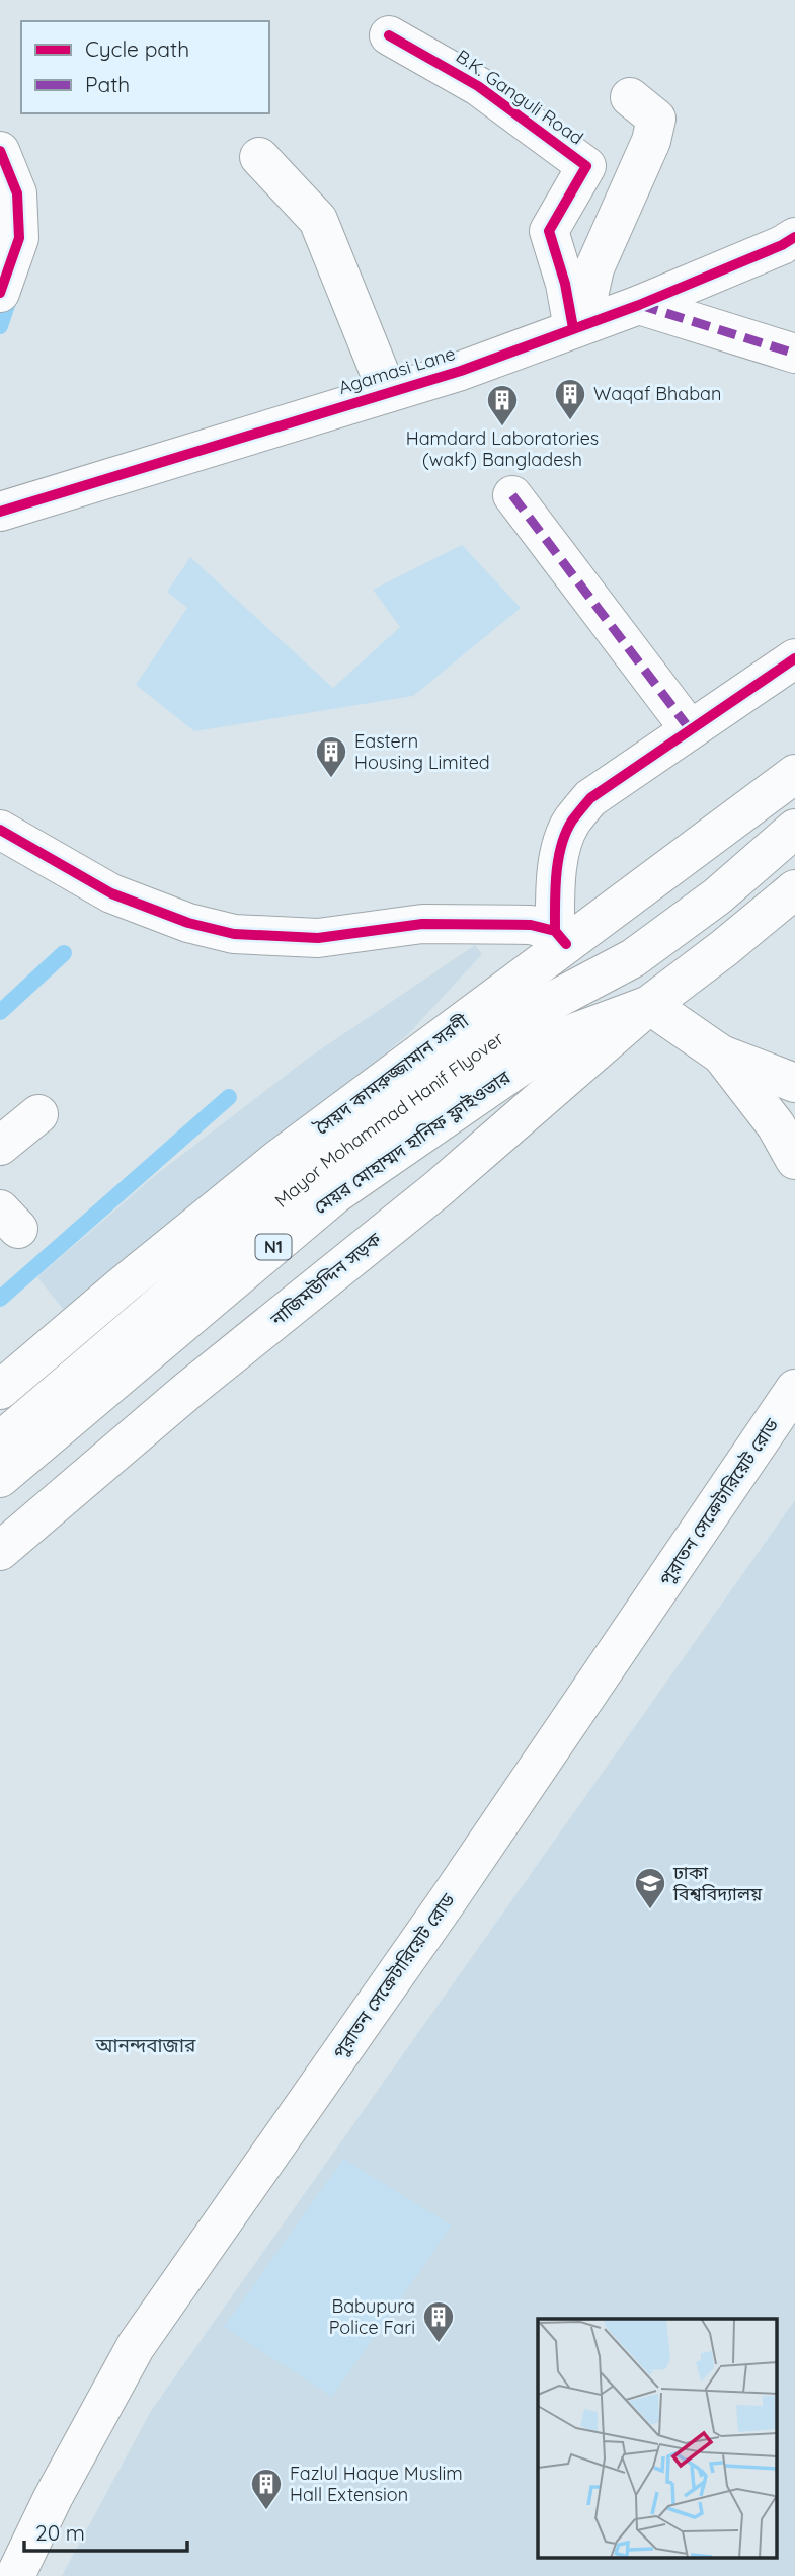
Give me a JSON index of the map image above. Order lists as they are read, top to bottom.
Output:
{
  "streets": {
    "main road": [
      "B.K. Ganguli Road",
      "Agamasi Lane",
      "সৈয়দ কামরুজ্জামান সরণী",
      "Mayor Mohammad Hanif Flyover",
      "মেয়র মোহাম্মদ হানিফ ফ্লাইওভার",
      "N1",
      "নাজিমউদ্দিন সড়ক",
      "পুরাতন সেক্রেটারিয়েট রোড"
    ]
  },
  "crossings": [
    ["B.K. Ganguli Road", "Agamasi Lane"],
    ["Mayor Mohammad Hanif Flyover", "মেয়র মোহাম্মদ হানিফ ফ্লাইওভার"],
    ["মেয়র মোহাম্মদ হানিফ ফ্লাইওভার", "নাজিমউদ্দিন সড়ক"]
  ],
  "districts": ["আনন্দবাজার"],
  "places": {
    "building": [
      "Waqaf Bhaban",
      "Hamdard Laboratories (wakf) Bangladesh",
      "Eastern Housing Limited",
      "Babupura Police Fari",
      "Fazlul Haque Muslim Hall Extension"
    ],
    "school or university": ["ঢাকা বিশ্ববিদ্যালয়"]
  },
  "legend": ["Cycle path", "Path"],
  "scale_bar": "20 m"
}
